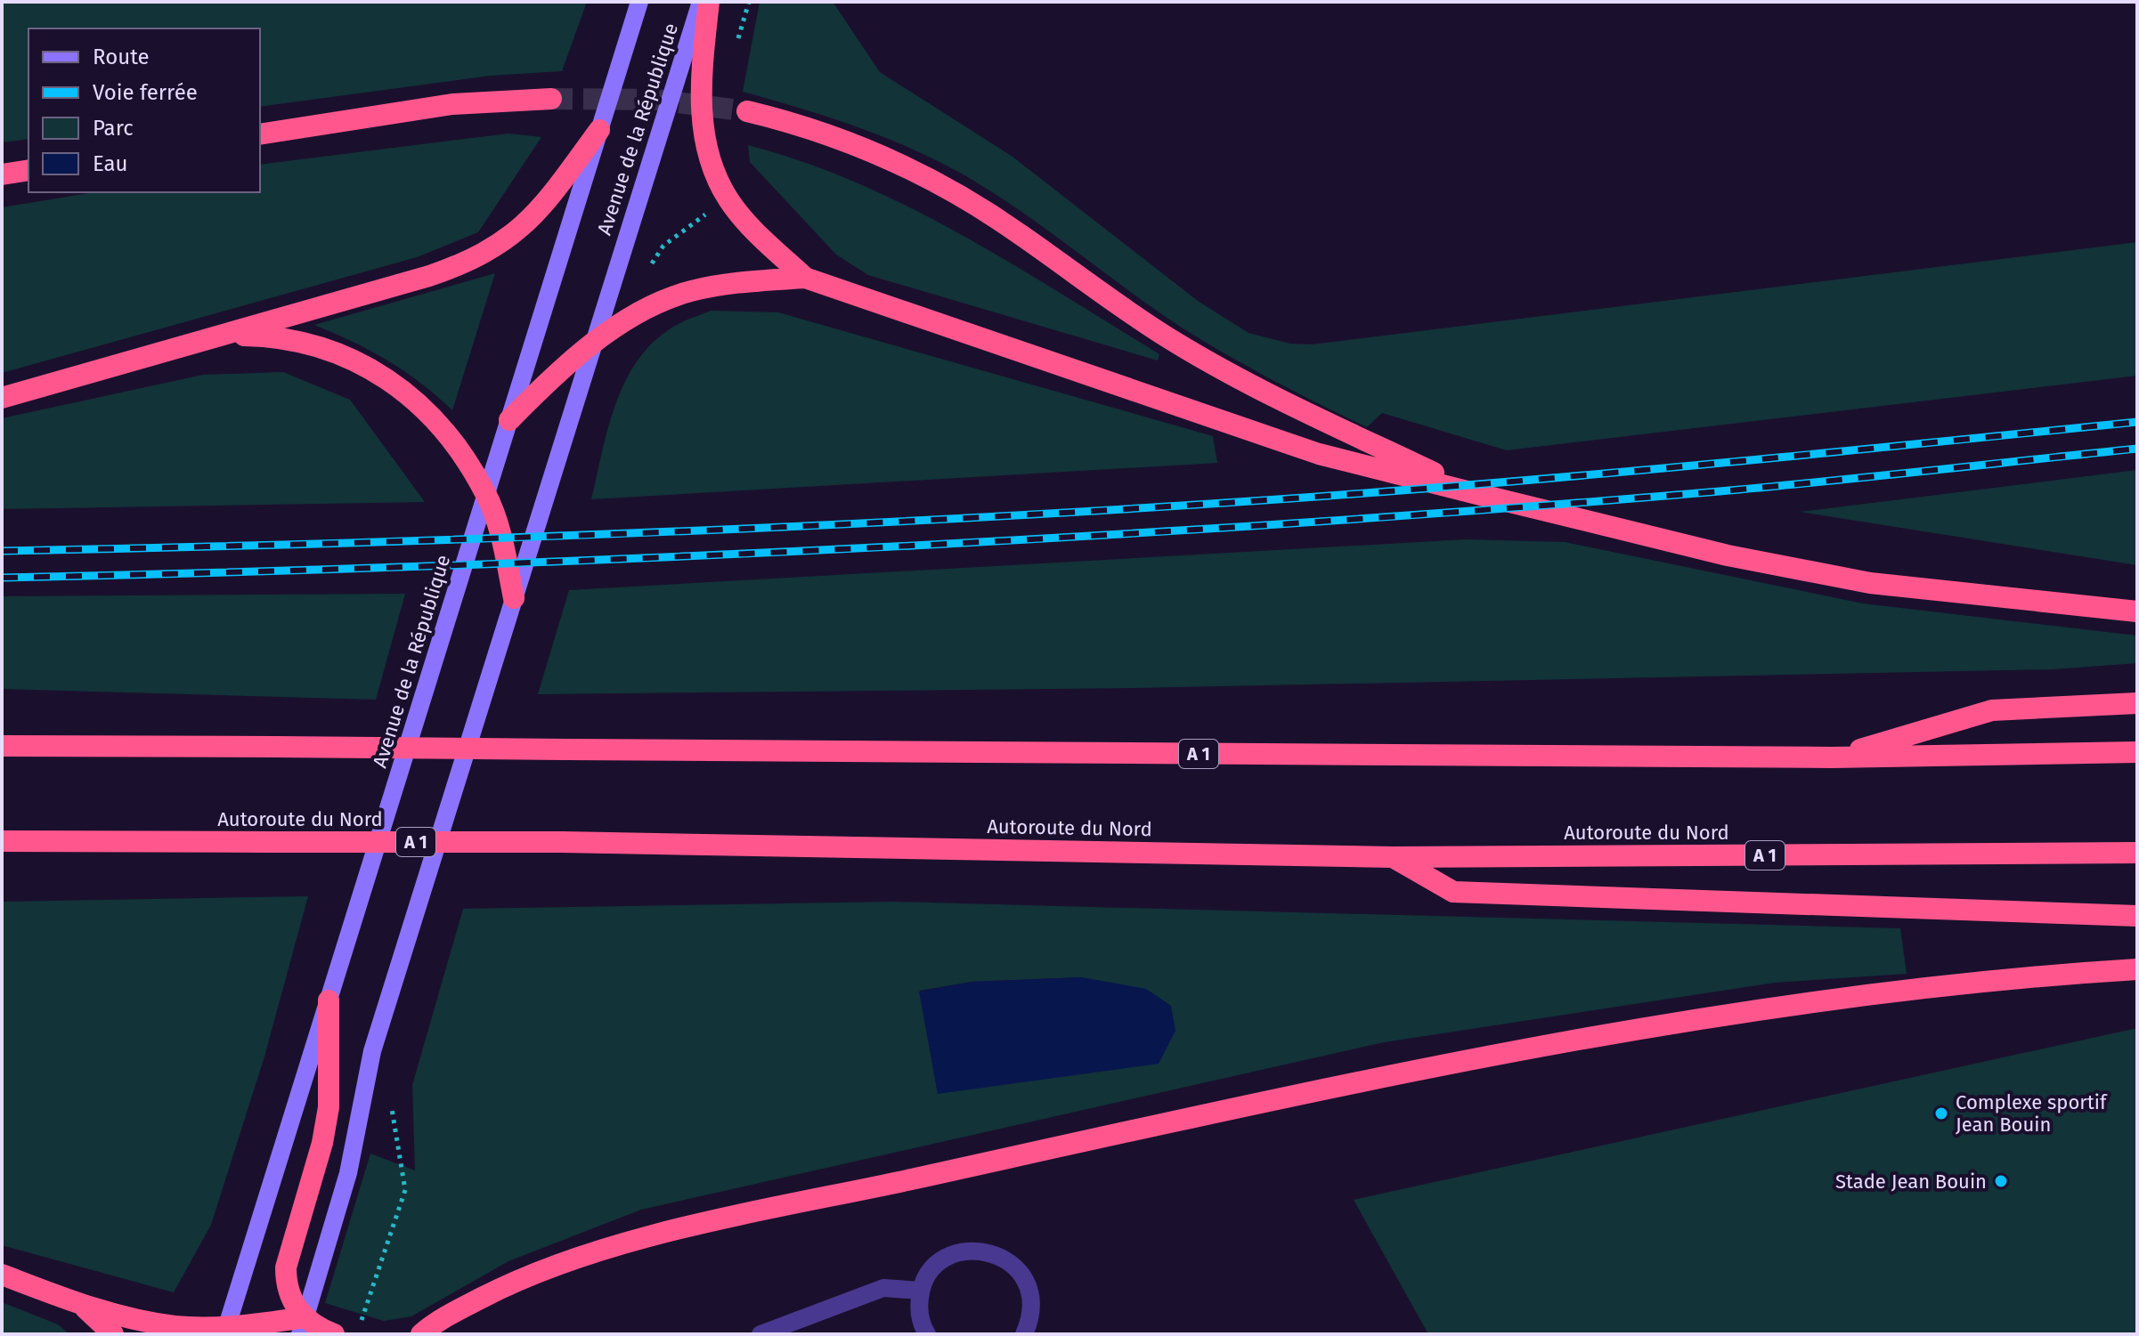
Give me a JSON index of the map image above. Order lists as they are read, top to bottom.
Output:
{
  "streets": {
    "highway": ["A 1", "Autoroute du Nord"],
    "main road": ["Avenue de la République"]
  },
  "places": ["Complexe sportif Jean Bouin", "Stade Jean Bouin"],
  "legend": [
    "Route",
    "Voie ferrée",
    "Parc",
    "Eau"
  ]
}
